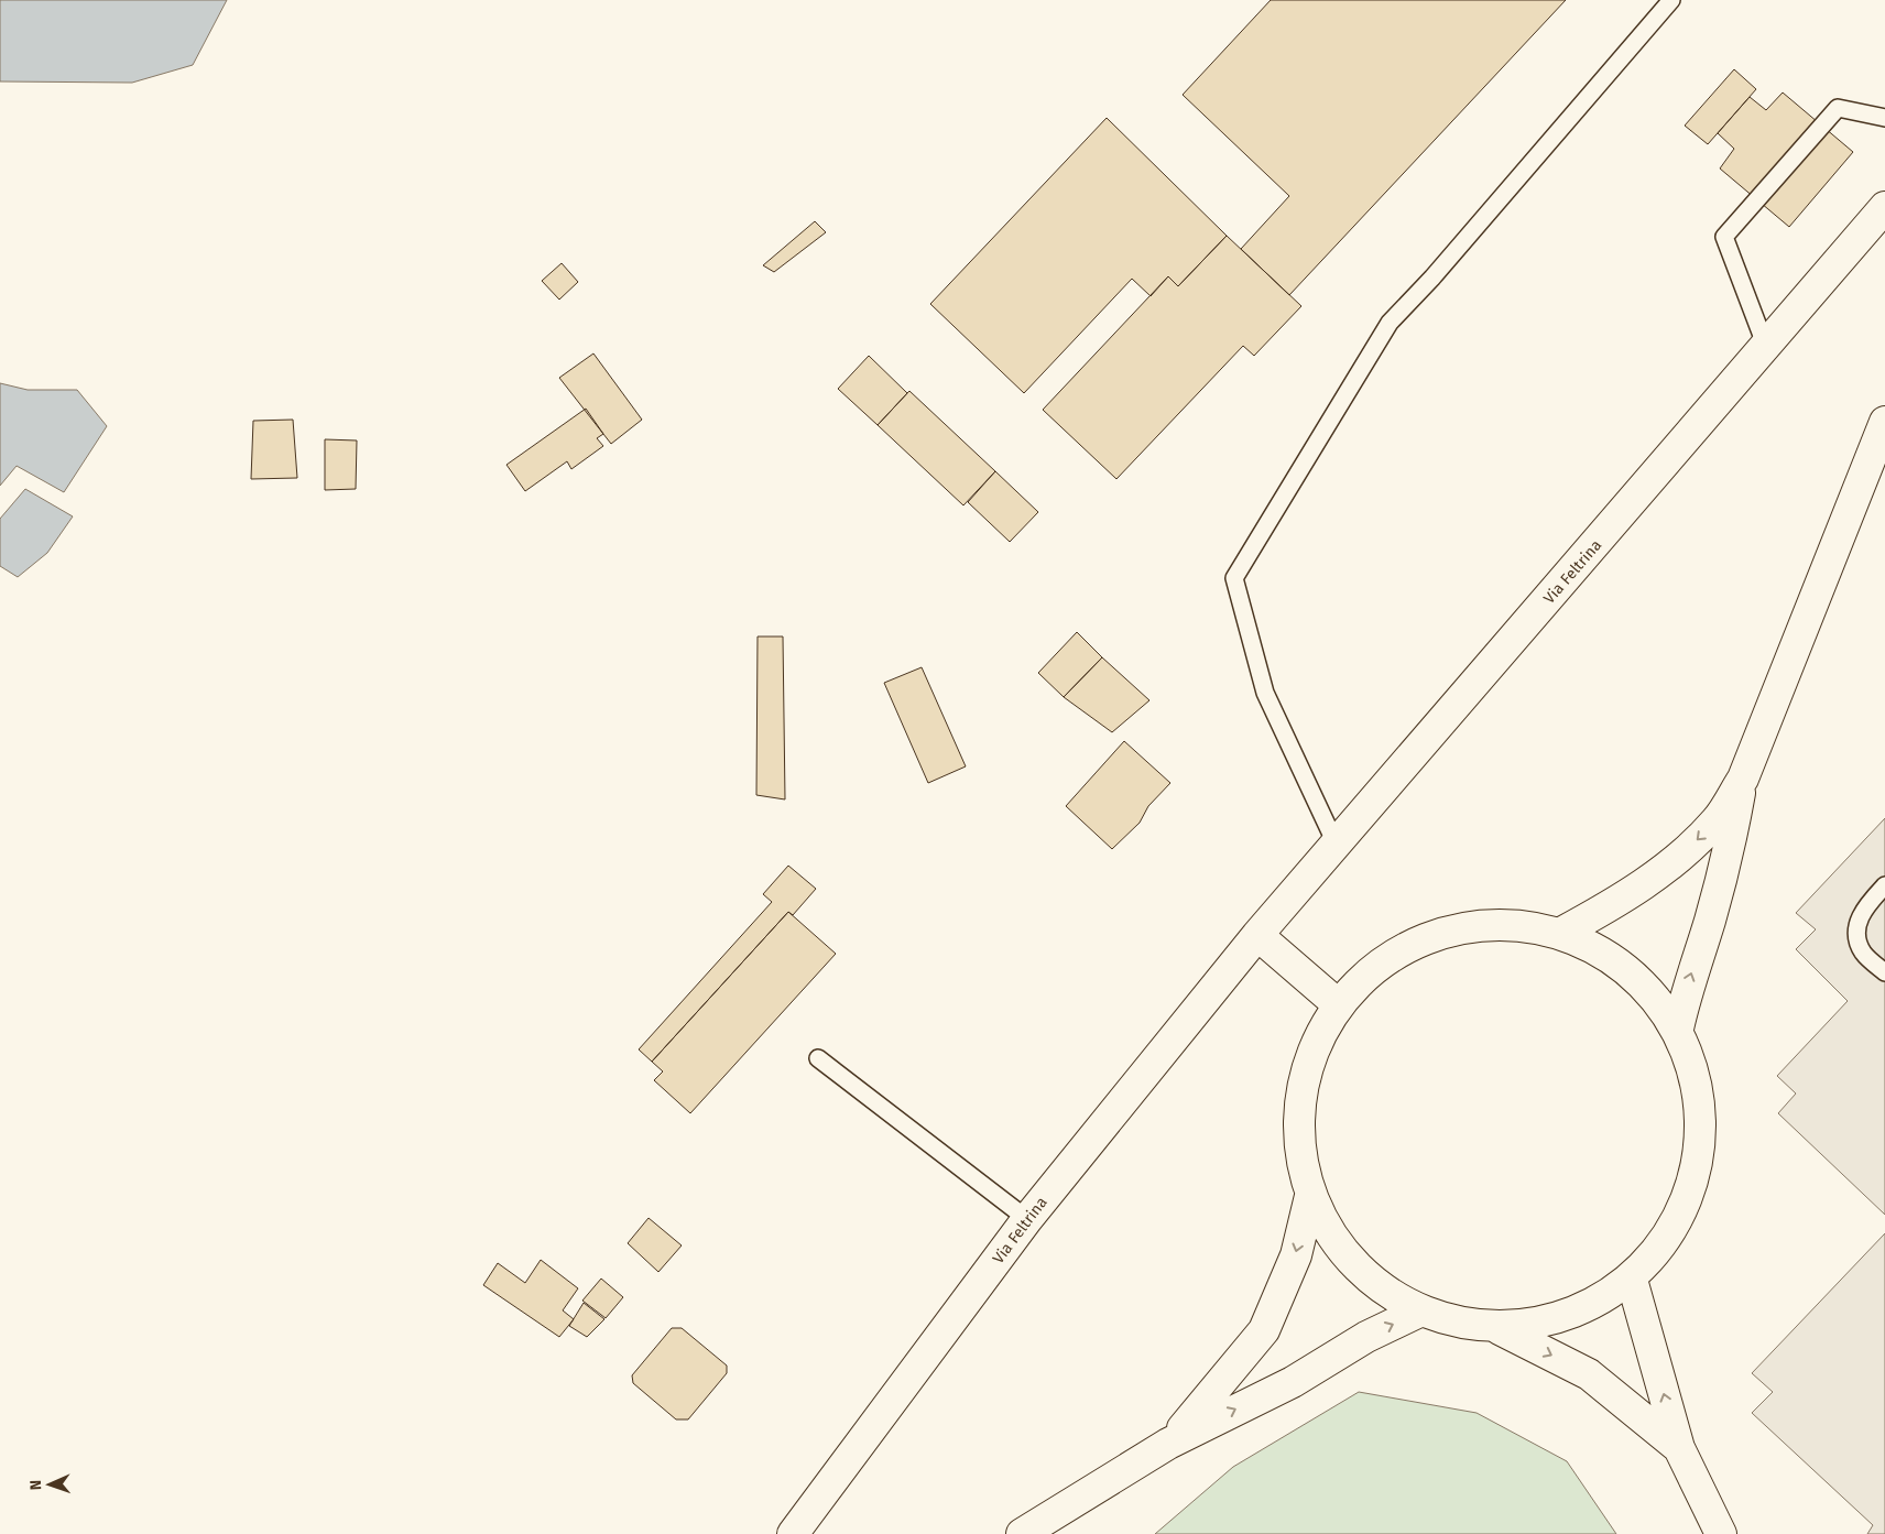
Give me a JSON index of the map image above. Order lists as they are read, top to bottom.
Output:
{
  "streets": {
    "main road": ["Via Feltrina"]
  },
  "north": "left"
}
